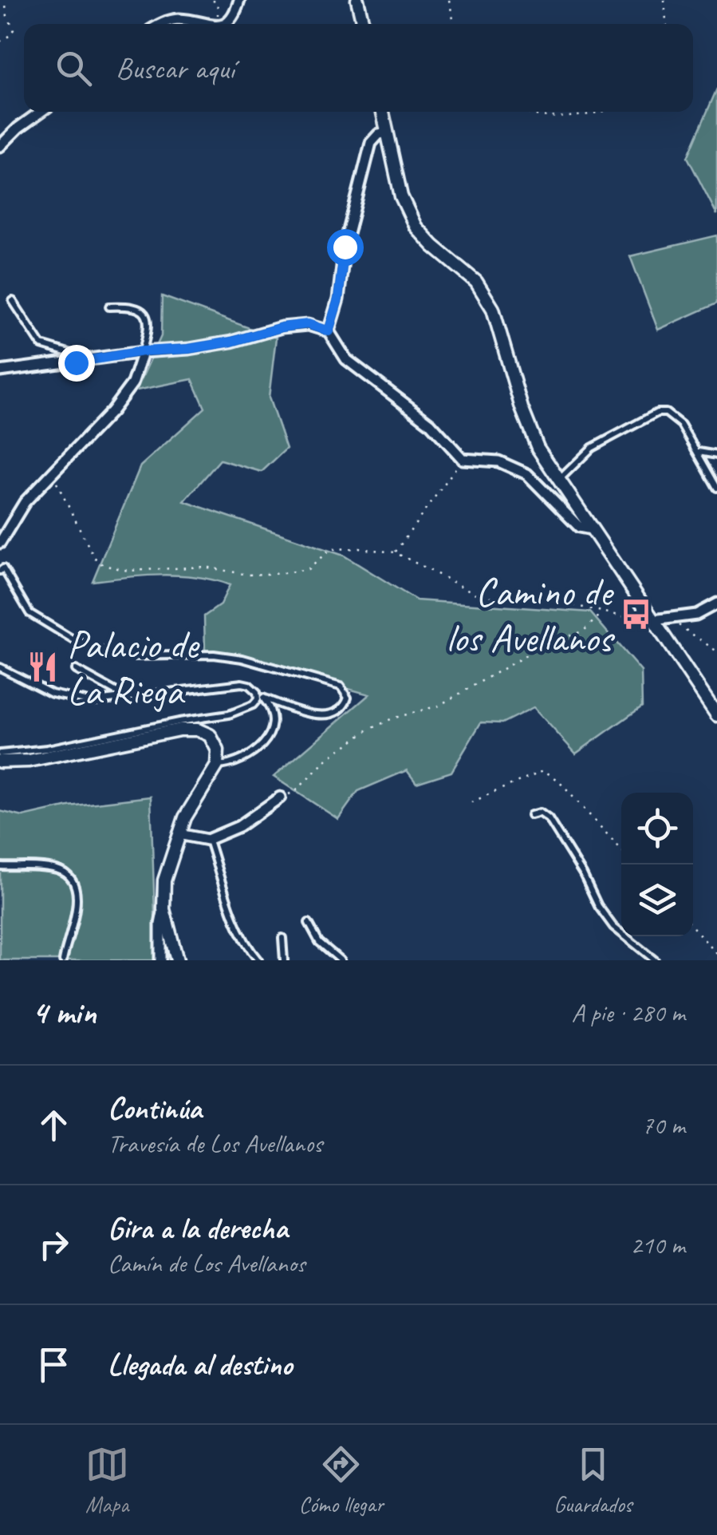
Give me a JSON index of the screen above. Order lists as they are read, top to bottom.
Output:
{
  "places": {
    "bus stop": ["Camino de los Avellanos"],
    "restaurant": ["Palacio de La Riega"]
  },
  "page": {
    "search": "Buscar aquí",
    "heading": ["4 min", "A pie · 280 m"],
    "list": [
      ["Continúa", "Travesía de Los Avellanos", "70 m"],
      ["Gira a la derecha", "Camín de Los Avellanos", "210 m"],
      "Llegada al destino"
    ],
    "nav": ["Mapa", "Cómo llegar", "Guardados"]
  }
}
